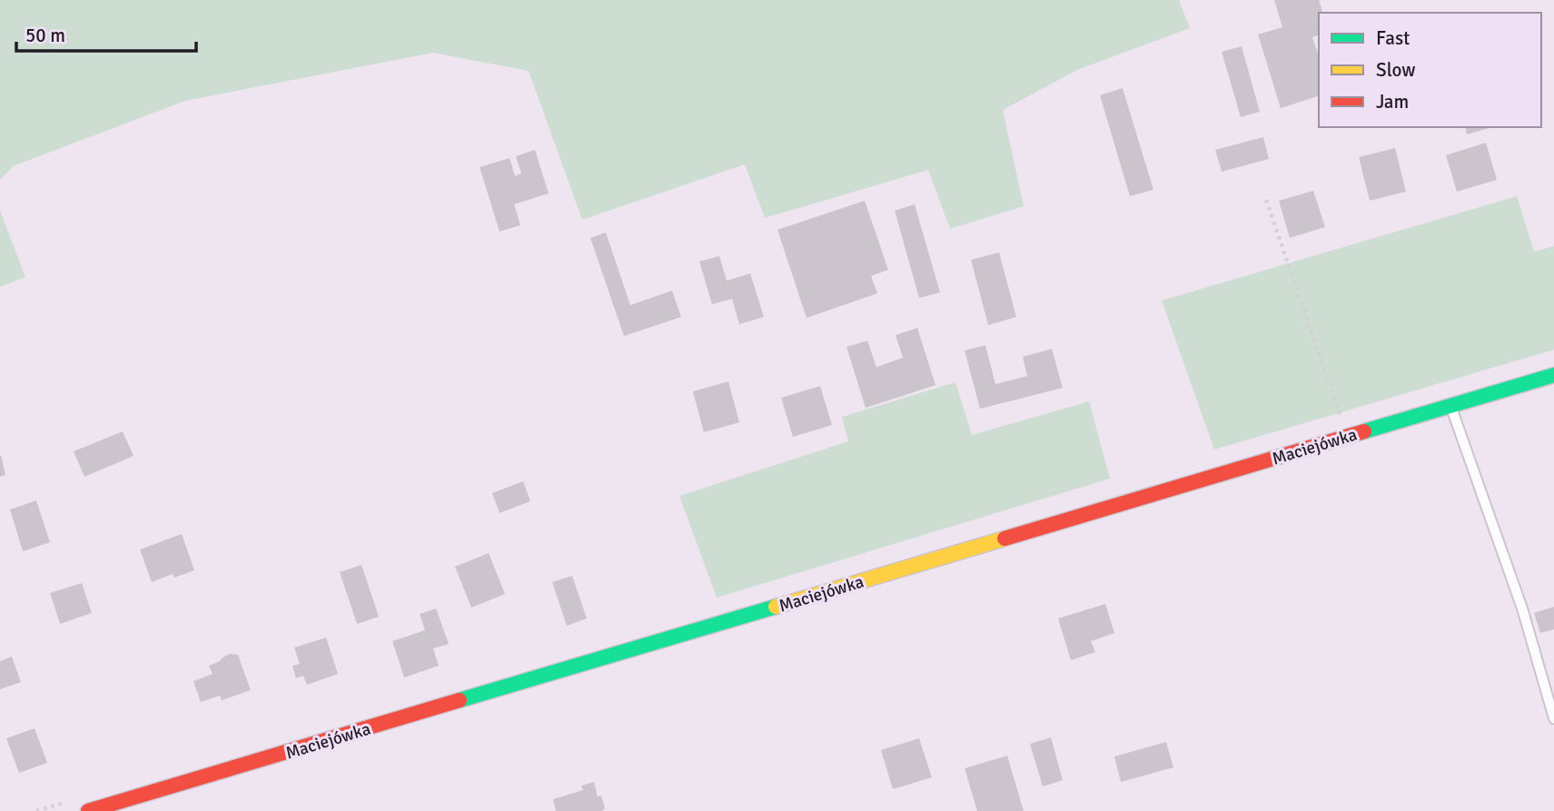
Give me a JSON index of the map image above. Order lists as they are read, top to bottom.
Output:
{
  "streets": {
    "street": ["Maciejówka"]
  },
  "legend": ["Fast", "Slow", "Jam"],
  "scale_bar": "50 m"
}
